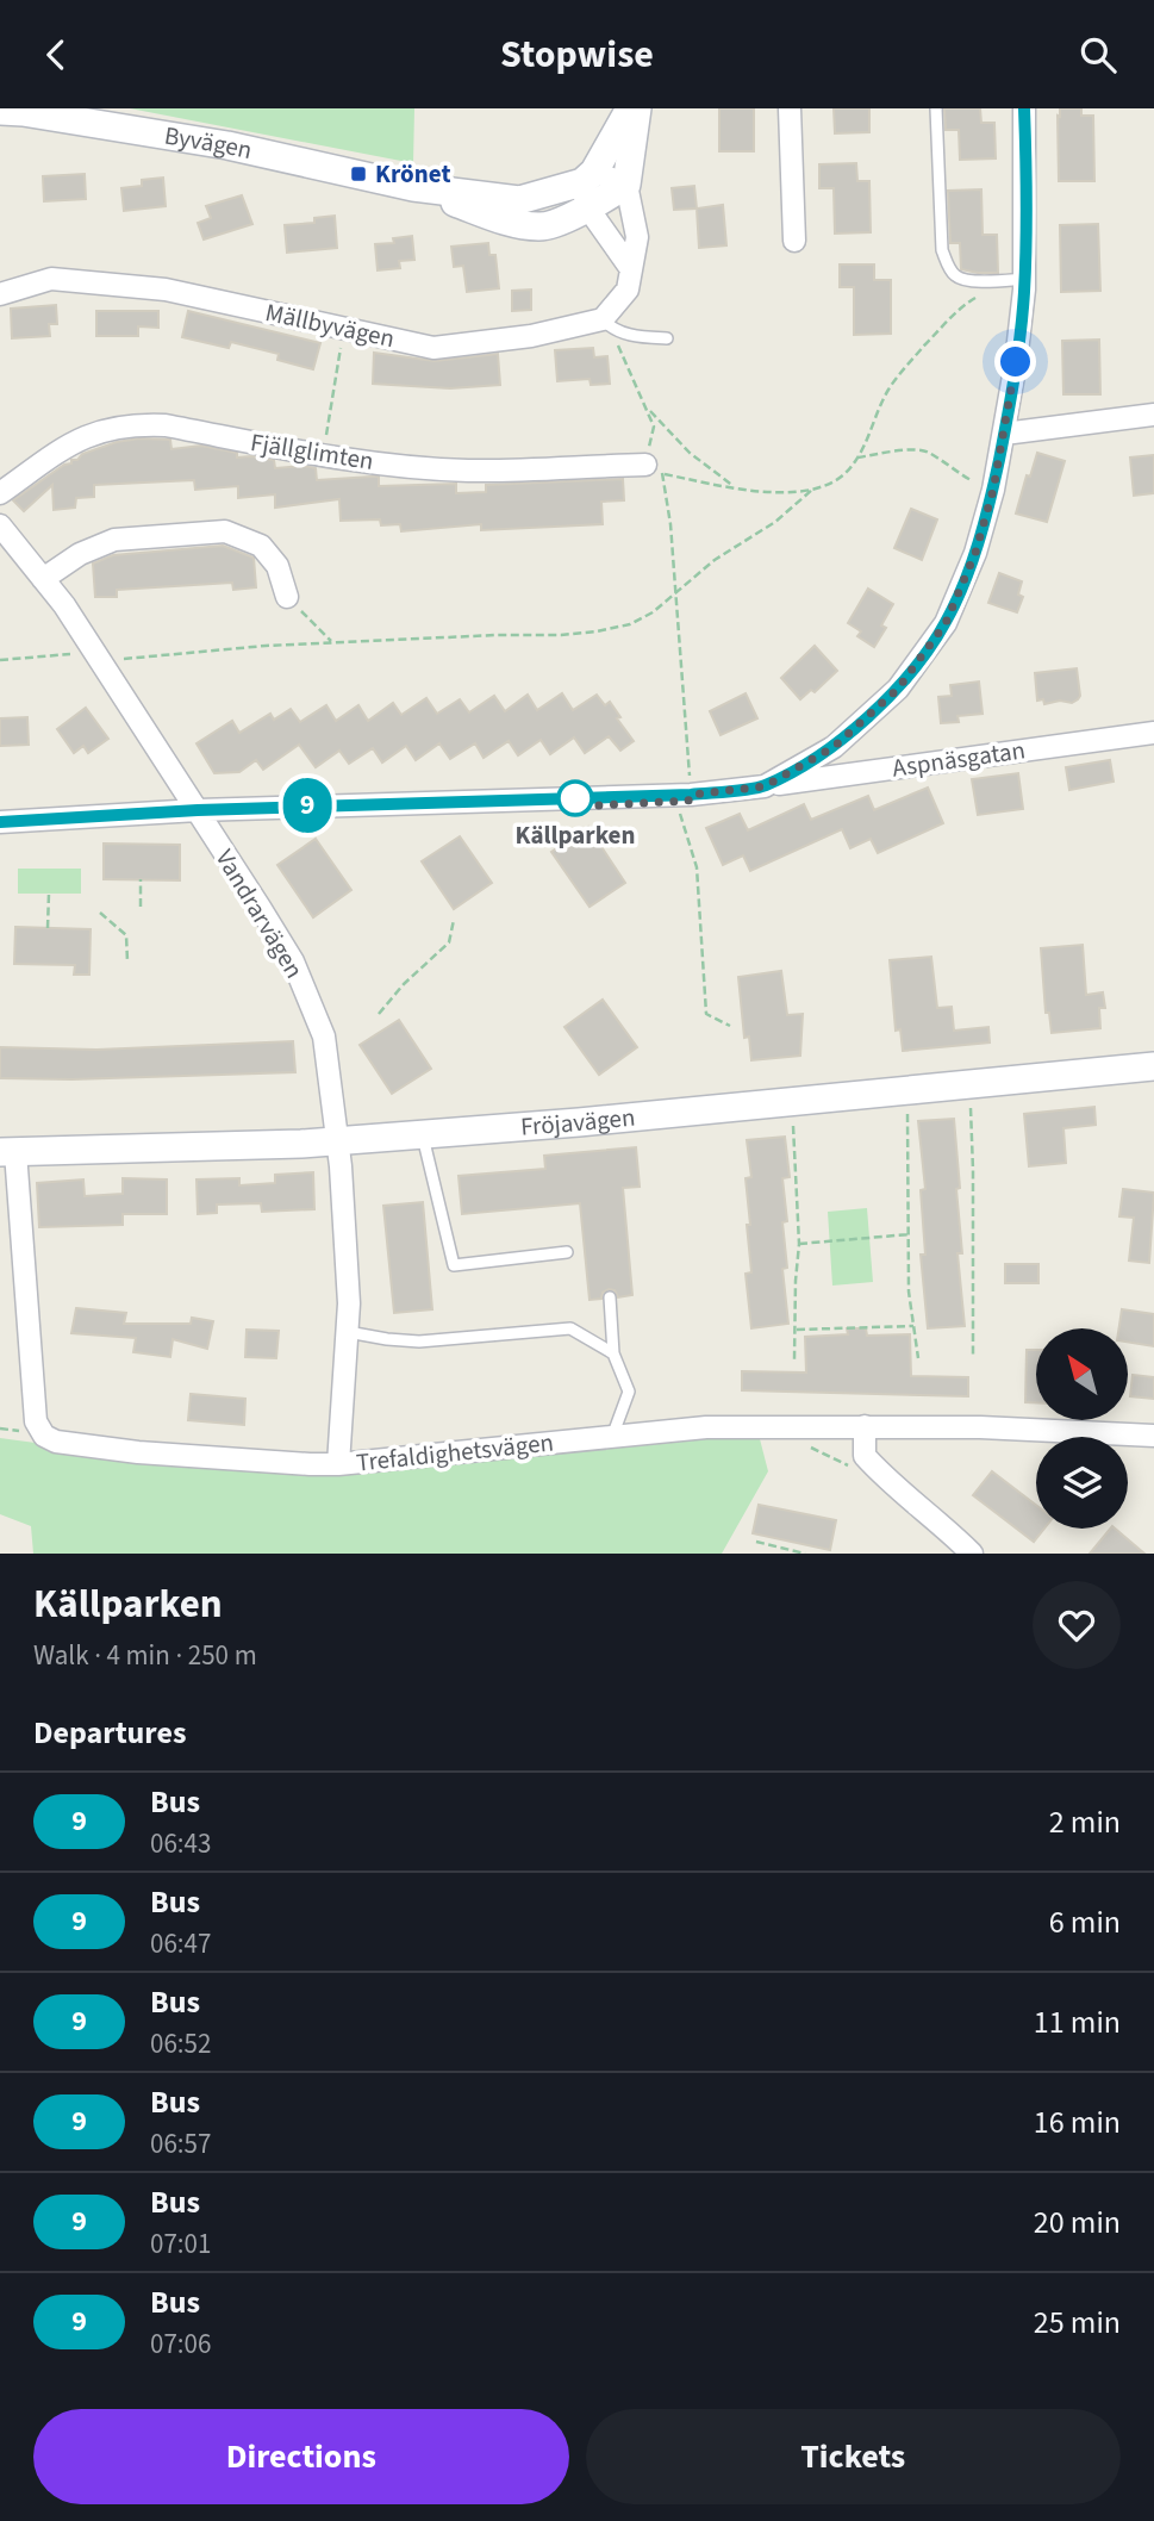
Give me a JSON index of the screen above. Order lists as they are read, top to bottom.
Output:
{
  "streets": {
    "street": [
      "Byvägen",
      "Mällbyvägen",
      "Fjällglimten",
      "Aspnäsgatan",
      "Vandrarvägen",
      "Fröjavägen",
      "Trefaldighetsvägen"
    ]
  },
  "crossings": [
    ["Aspnäsgatan", "Vandrarvägen"],
    ["Vandrarvägen", "Fröjavägen"],
    ["Vandrarvägen", "Trefaldighetsvägen"],
    ["Fröjavägen", "Trefaldighetsvägen"]
  ],
  "places": {
    "transit": ["Krönet"],
    "other": ["Källparken"]
  },
  "lines": ["bus line 9"],
  "north": "top left",
  "page": {
    "header": "Stopwise",
    "on_map": "9",
    "heading": [
      ["Källparken", "Walk · 4 min · 250 m"],
      "Departures"
    ],
    "list": [
      {
        "mark": "9",
        "name": "Bus",
        "note": "06:43",
        "value": "2 min"
      },
      {
        "mark": "9",
        "name": "Bus",
        "note": "06:47",
        "value": "6 min"
      },
      {
        "mark": "9",
        "name": "Bus",
        "note": "06:52",
        "value": "11 min"
      },
      {
        "mark": "9",
        "name": "Bus",
        "note": "06:57",
        "value": "16 min"
      },
      {
        "mark": "9",
        "name": "Bus",
        "note": "07:01",
        "value": "20 min"
      },
      {
        "mark": "9",
        "name": "Bus",
        "note": "07:06",
        "value": "25 min"
      }
    ],
    "buttons": ["Directions", "Tickets"]
  }
}
